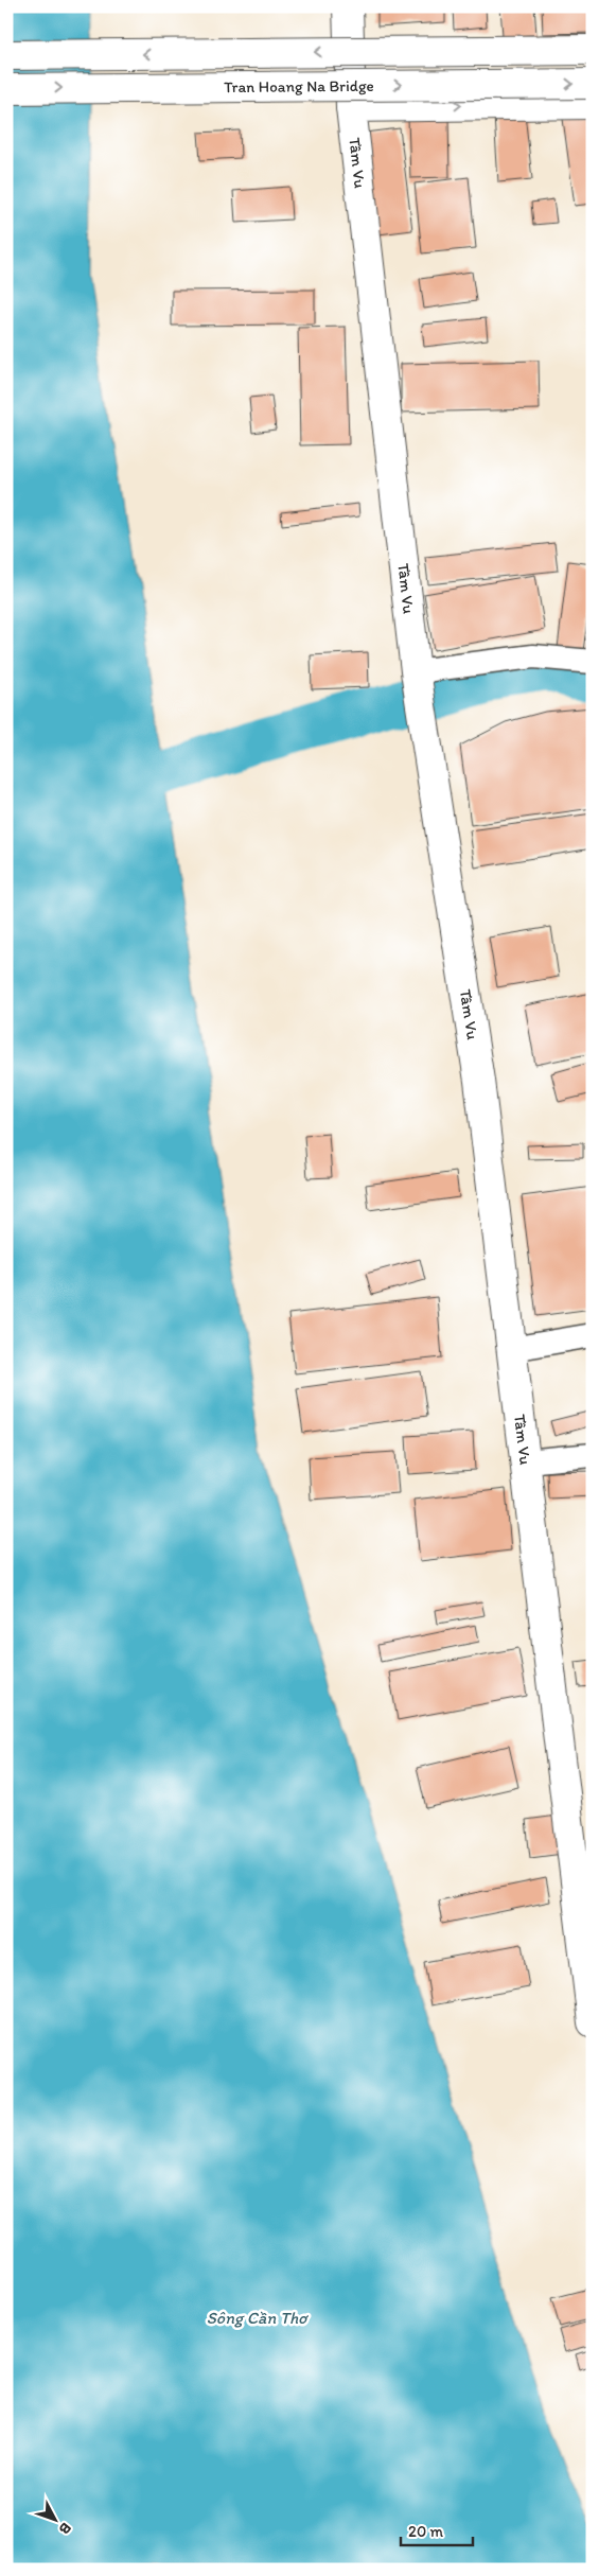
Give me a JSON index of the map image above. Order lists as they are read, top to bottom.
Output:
{
  "streets": {
    "street": ["Tran Hoang Na Bridge", "Tầm Vu"]
  },
  "water": ["Sông Cần Thơ"],
  "scale_bar": "20 m",
  "north": "bottom right"
}
